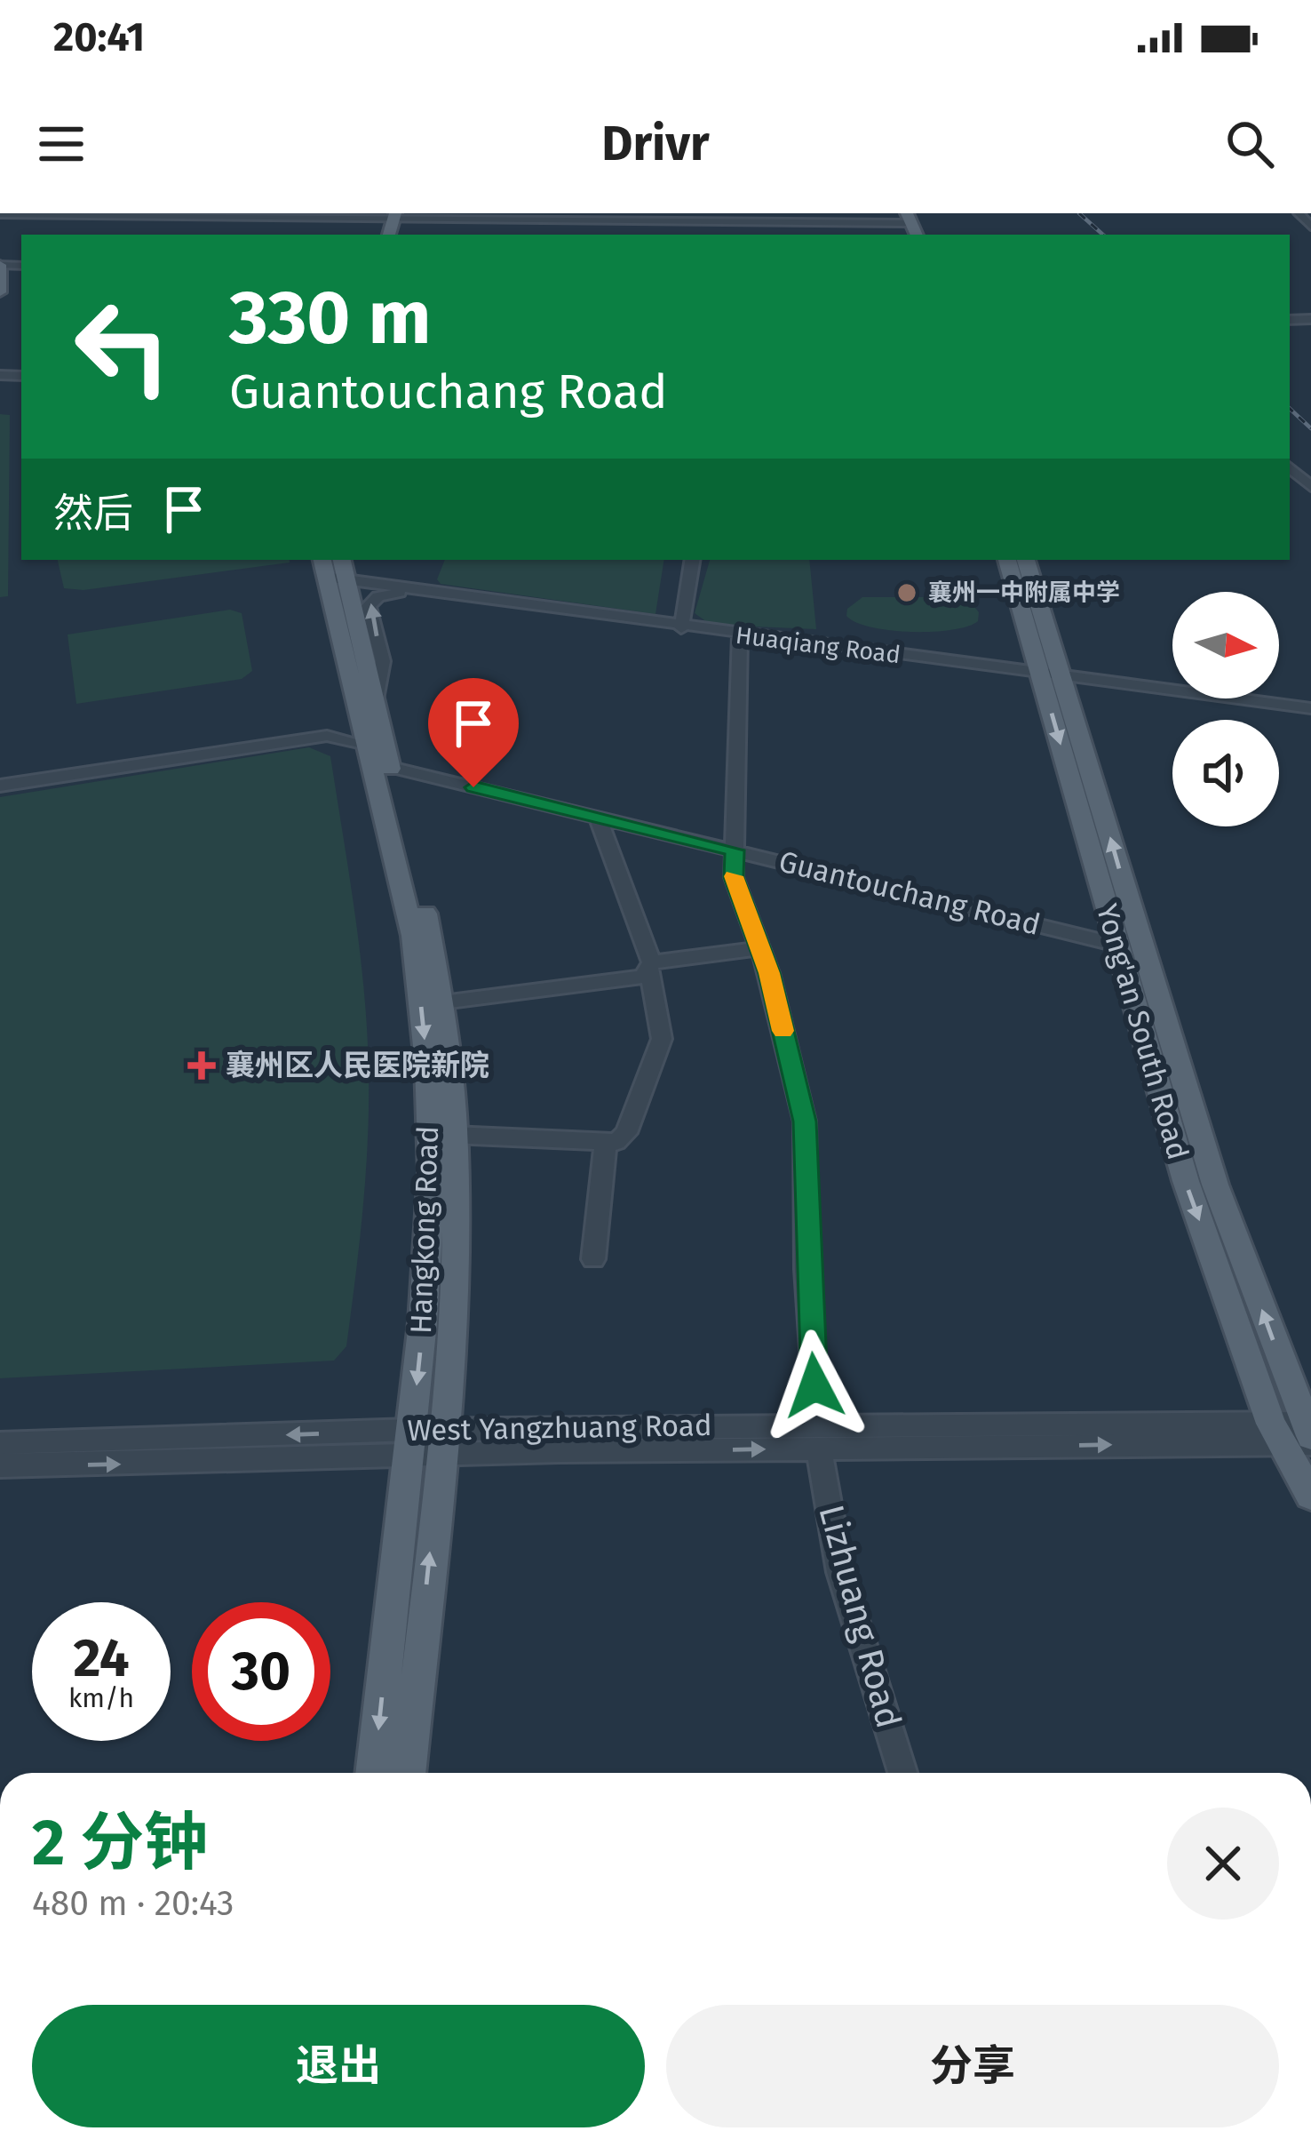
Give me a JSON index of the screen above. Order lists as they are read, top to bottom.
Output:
{
  "streets": {
    "main road": ["Yong'an South Road", "Hangkong Road"],
    "street": [
      "Huaqiang Road",
      "Guantouchang Road",
      "West Yangzhuang Road",
      "Lizhuang Road"
    ]
  },
  "crossings": [
    ["Huaqiang Road", "Yong'an South Road"],
    ["Huaqiang Road", "Hangkong Road"],
    ["Huaqiang Road", "Lizhuang Road"],
    ["Guantouchang Road", "Yong'an South Road"],
    ["Guantouchang Road", "Hangkong Road"],
    ["Guantouchang Road", "Lizhuang Road"],
    ["Yong'an South Road", "West Yangzhuang Road"],
    ["Hangkong Road", "West Yangzhuang Road"],
    ["West Yangzhuang Road", "Lizhuang Road"]
  ],
  "places": {
    "other": ["襄州一中附属中学"],
    "health": ["襄州区人民医院新院"]
  },
  "north": "right",
  "page": {
    "status": "20:41",
    "header": "Drivr",
    "turn": ["330 m", "Guantouchang Road"],
    "then": "然后",
    "speed": "24 km/h",
    "limit": "30",
    "heading": ["2 分钟", "480 m · 20:43"],
    "buttons": ["退出", "分享"]
  }
}
